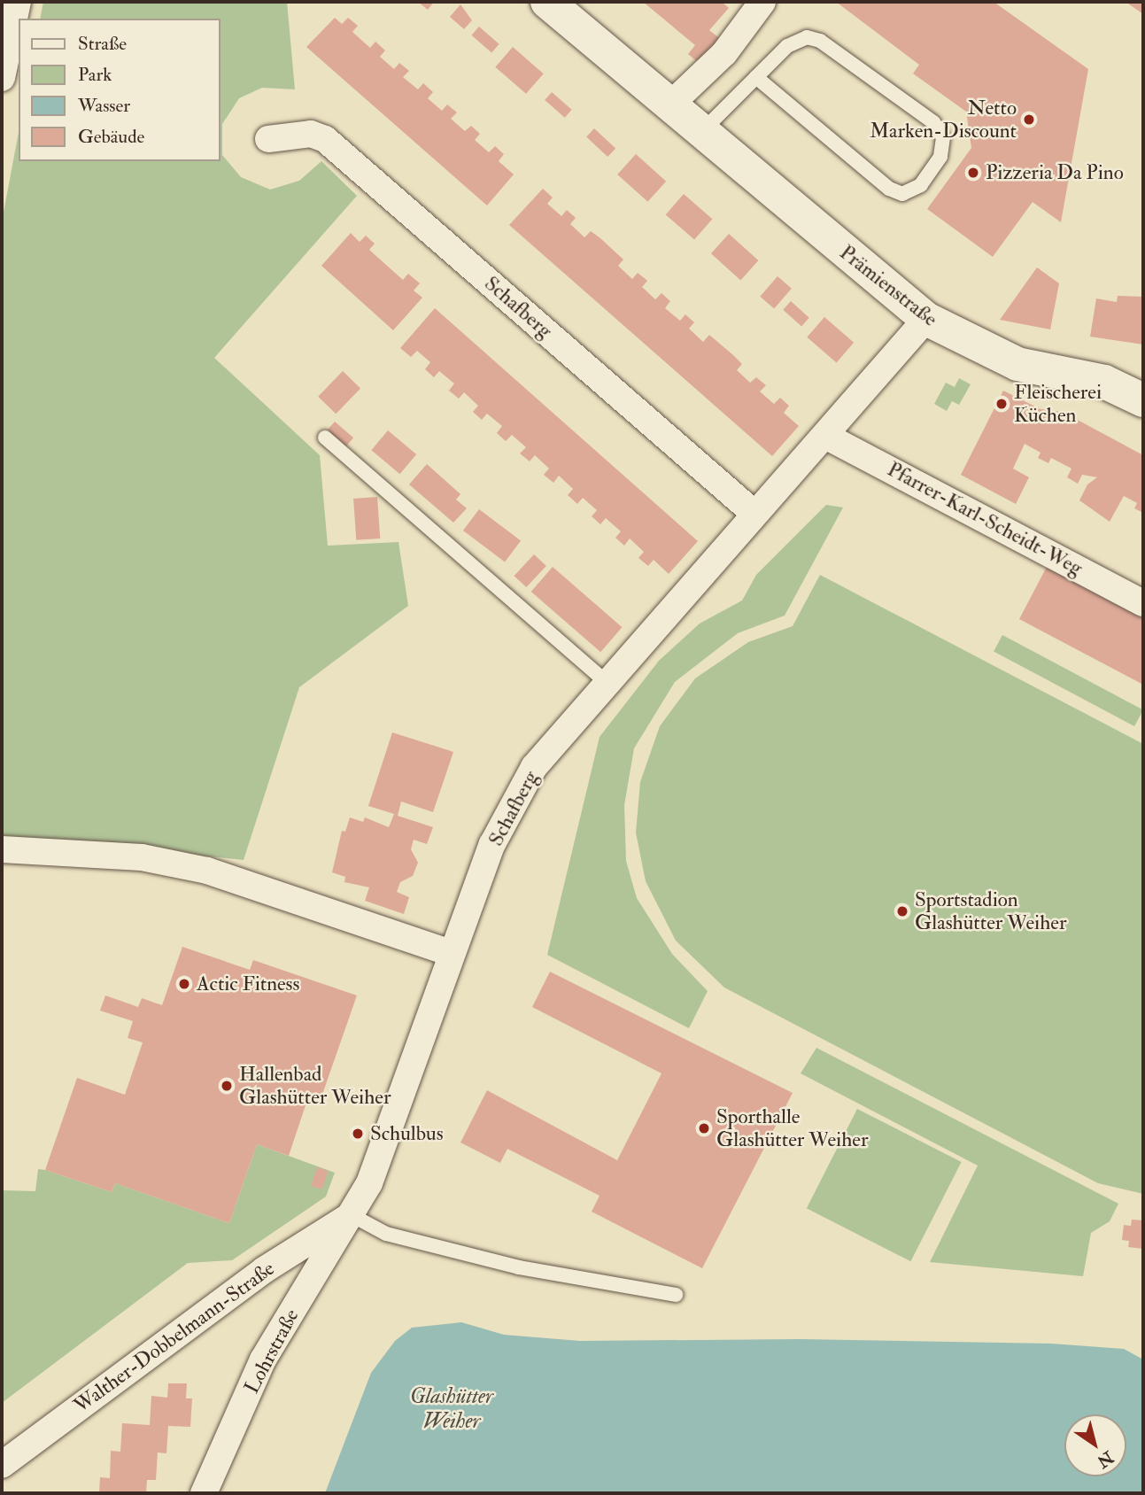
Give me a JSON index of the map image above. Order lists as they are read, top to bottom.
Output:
{
  "streets": {
    "street": [
      "Prämienstraße",
      "Schafberg",
      "Pfarrer-Karl-Scheidt-Weg",
      "Walther-Dobbelmann-Straße",
      "Lohrstraße"
    ]
  },
  "crossings": [
    ["Prämienstraße", "Schafberg"],
    ["Schafberg", "Pfarrer-Karl-Scheidt-Weg"],
    ["Schafberg", "Walther-Dobbelmann-Straße"],
    ["Schafberg", "Lohrstraße"],
    ["Walther-Dobbelmann-Straße", "Lohrstraße"]
  ],
  "water": ["Glashütter Weiher"],
  "places": [
    "Netto Marken-Discount",
    "Pizzeria Da Pino",
    "Fleischerei Küchen",
    "Sportstadion Glashütter Weiher",
    "Actic Fitness",
    "Hallenbad Glashütter Weiher",
    "Sporthalle Glashütter Weiher",
    "Schulbus"
  ],
  "legend": [
    "Straße",
    "Park",
    "Wasser",
    "Gebäude"
  ],
  "north": "bottom right"
}
